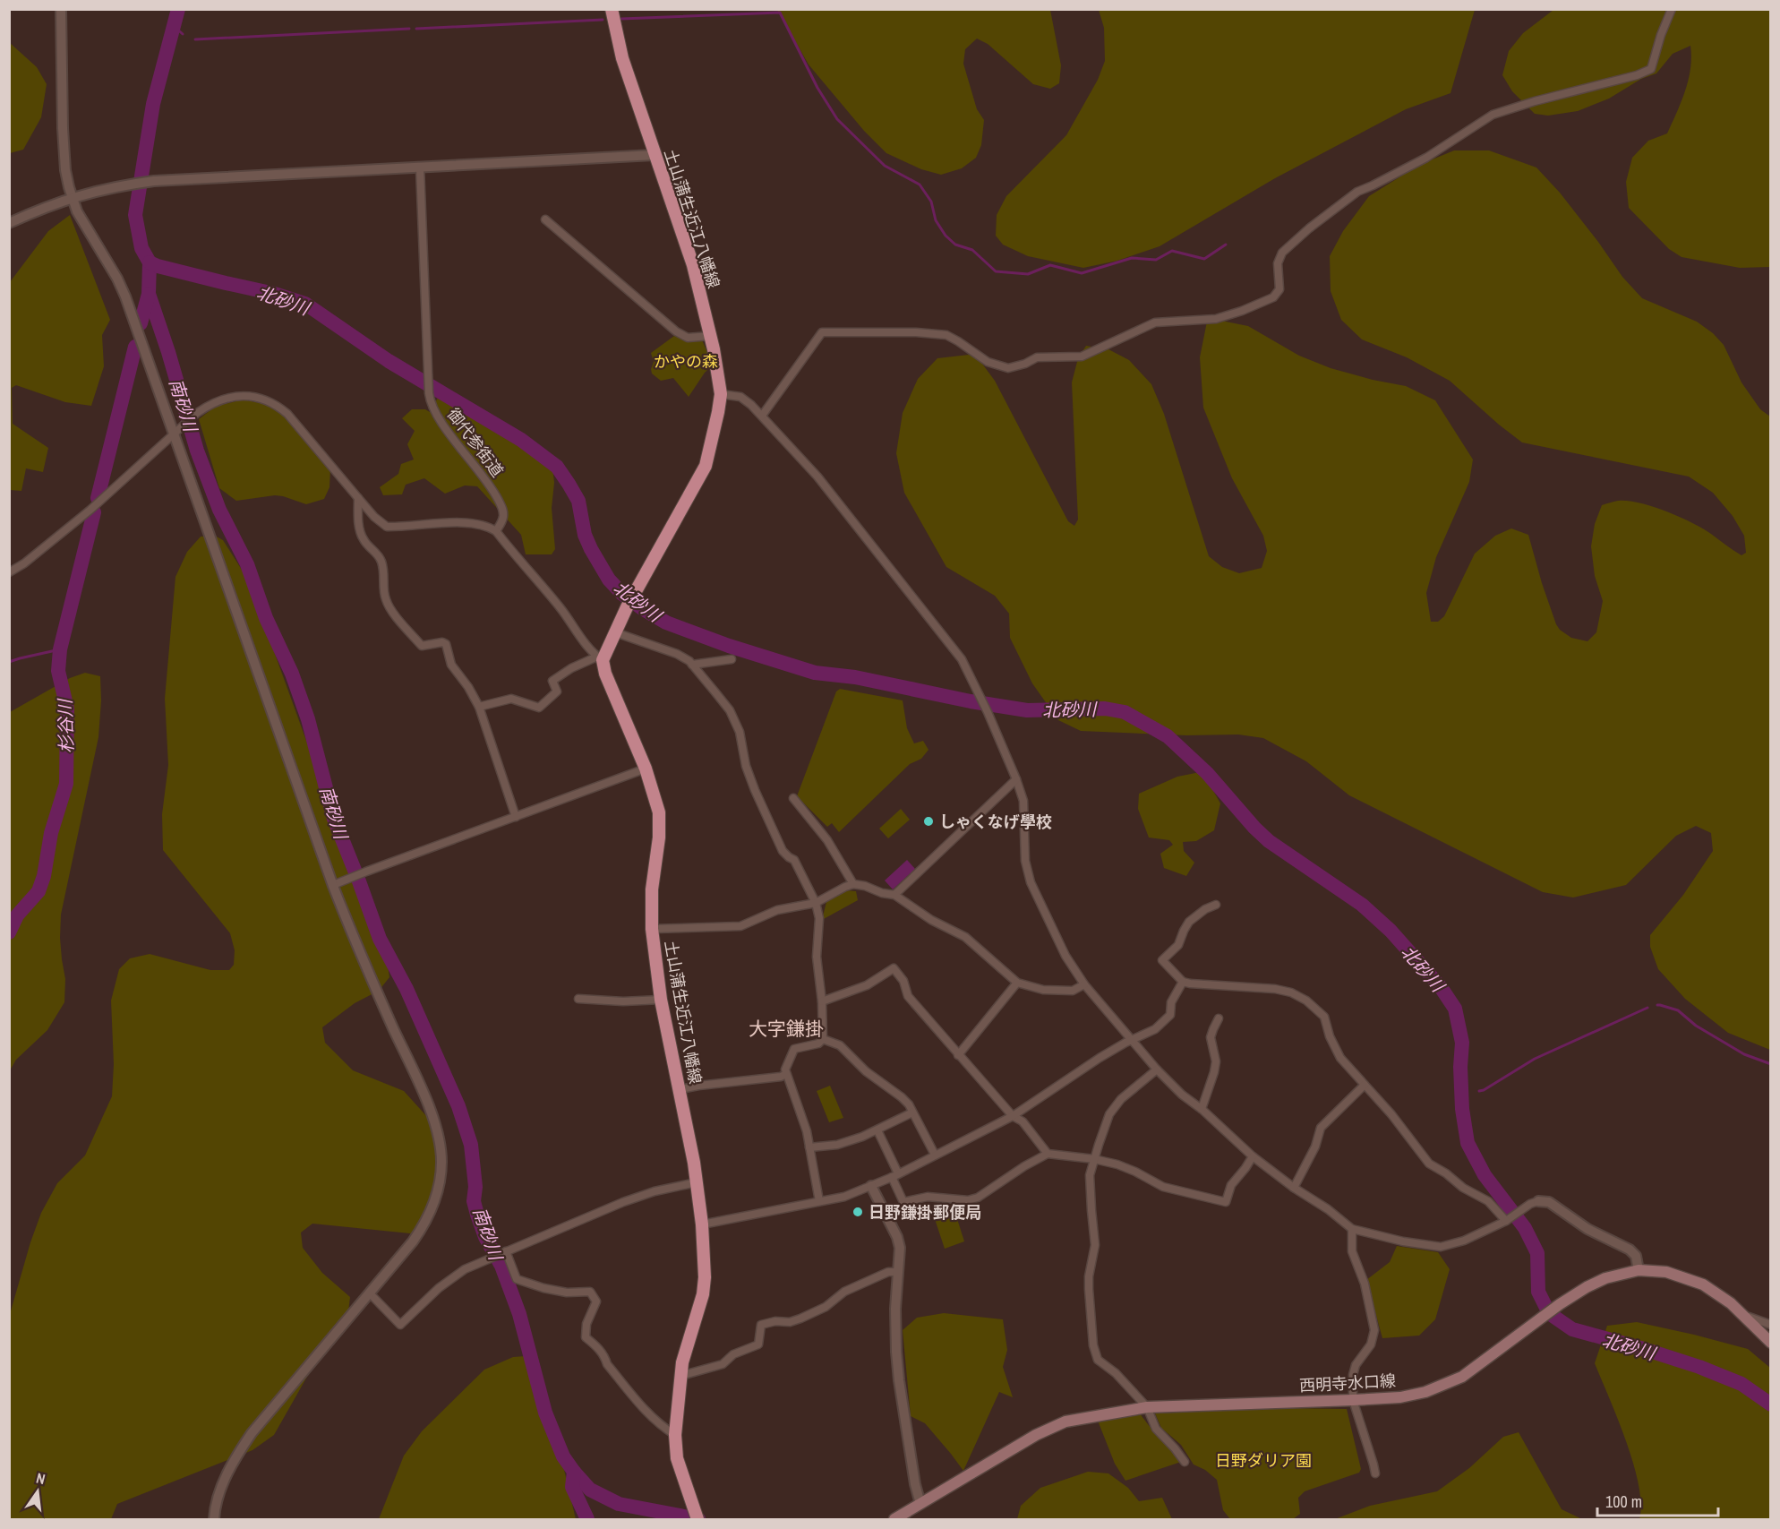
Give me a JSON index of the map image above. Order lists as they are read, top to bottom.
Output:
{
  "streets": {
    "main road": ["土山蒲生近江八幡線", "西明寺水口線"],
    "street": ["御代参街道"]
  },
  "districts": ["大字鎌掛"],
  "water": ["北砂川", "南砂川", "杉谷川"],
  "parks": ["かやの森", "日野ダリア園"],
  "places": ["しゃくなげ學校", "日野鎌掛郵便局"],
  "scale_bar": "100 m",
  "north": "top"
}
